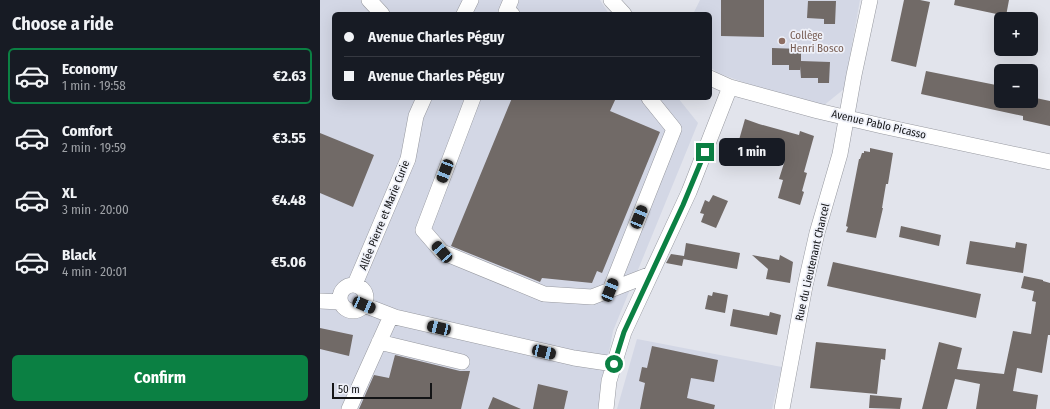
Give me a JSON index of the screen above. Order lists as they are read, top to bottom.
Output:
{
  "streets": {
    "street": ["Avenue Pablo Picasso", "Allée Pierre et Marie Curie", "Rue du Lieutenant Chancel"]
  },
  "crossings": [
    ["Avenue Pablo Picasso", "Rue du Lieutenant Chancel"]
  ],
  "places": ["Collège Henri Bosco"],
  "scale_bar": "50 m",
  "page": {
    "heading": "Choose a ride",
    "map_buttons": ["+", "−"],
    "banner": ["Avenue Charles Péguy", "Avenue Charles Péguy"],
    "list": [
      {
        "name": "Economy",
        "note": "1 min · 19:58",
        "value": "€2.63"
      },
      {
        "name": "Comfort",
        "note": "2 min · 19:59",
        "value": "€3.55"
      },
      {
        "name": "XL",
        "note": "3 min · 20:00",
        "value": "€4.48"
      },
      {
        "name": "Black",
        "note": "4 min · 20:01",
        "value": "€5.06"
      }
    ],
    "bubble": "1 min",
    "buttons": "Confirm",
    "scale": "50 m"
  }
}
